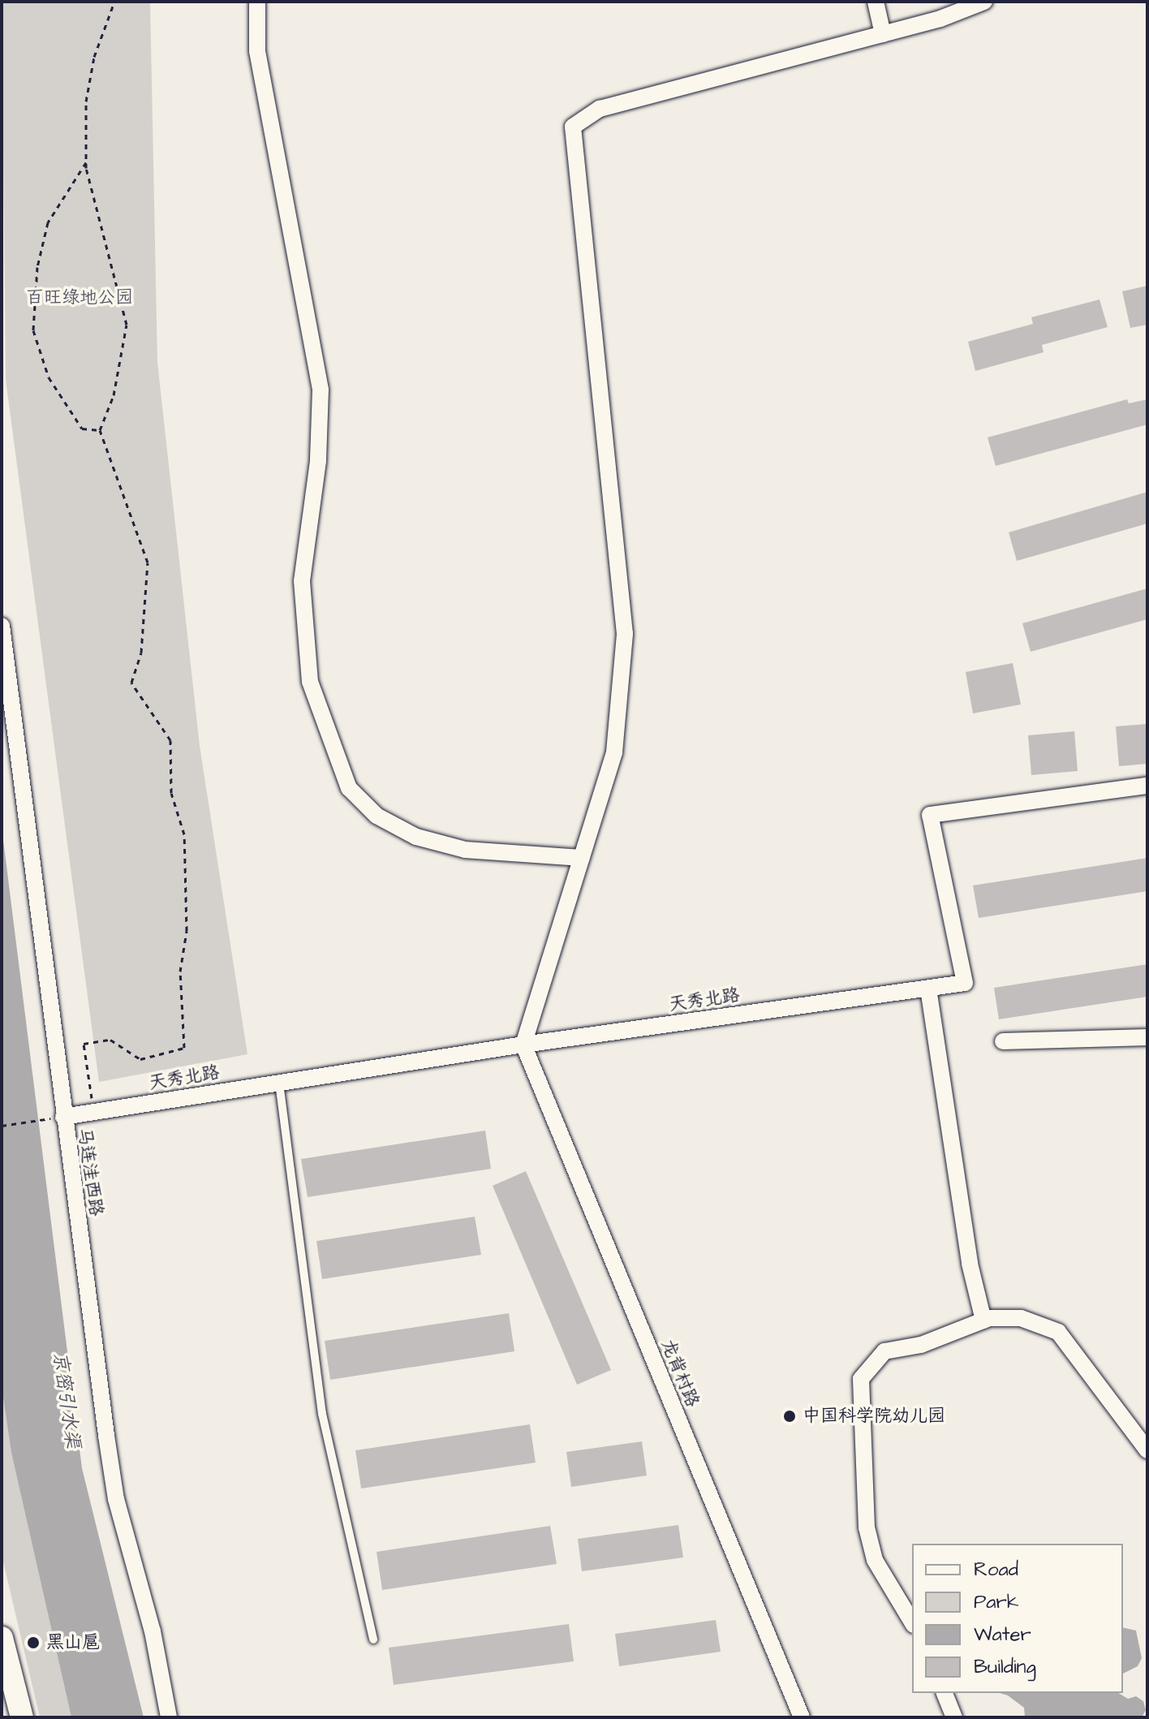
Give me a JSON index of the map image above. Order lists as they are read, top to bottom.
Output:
{
  "streets": {
    "street": ["天秀北路", "马连洼西路", "龙背村路"]
  },
  "crossings": [
    ["天秀北路", "马连洼西路"],
    ["天秀北路", "龙背村路"]
  ],
  "water": ["京密引水渠"],
  "parks": ["百旺绿地公园"],
  "places": ["中国科学院幼儿园", "黑山扈"],
  "legend": [
    "Road",
    "Park",
    "Water",
    "Building"
  ]
}
